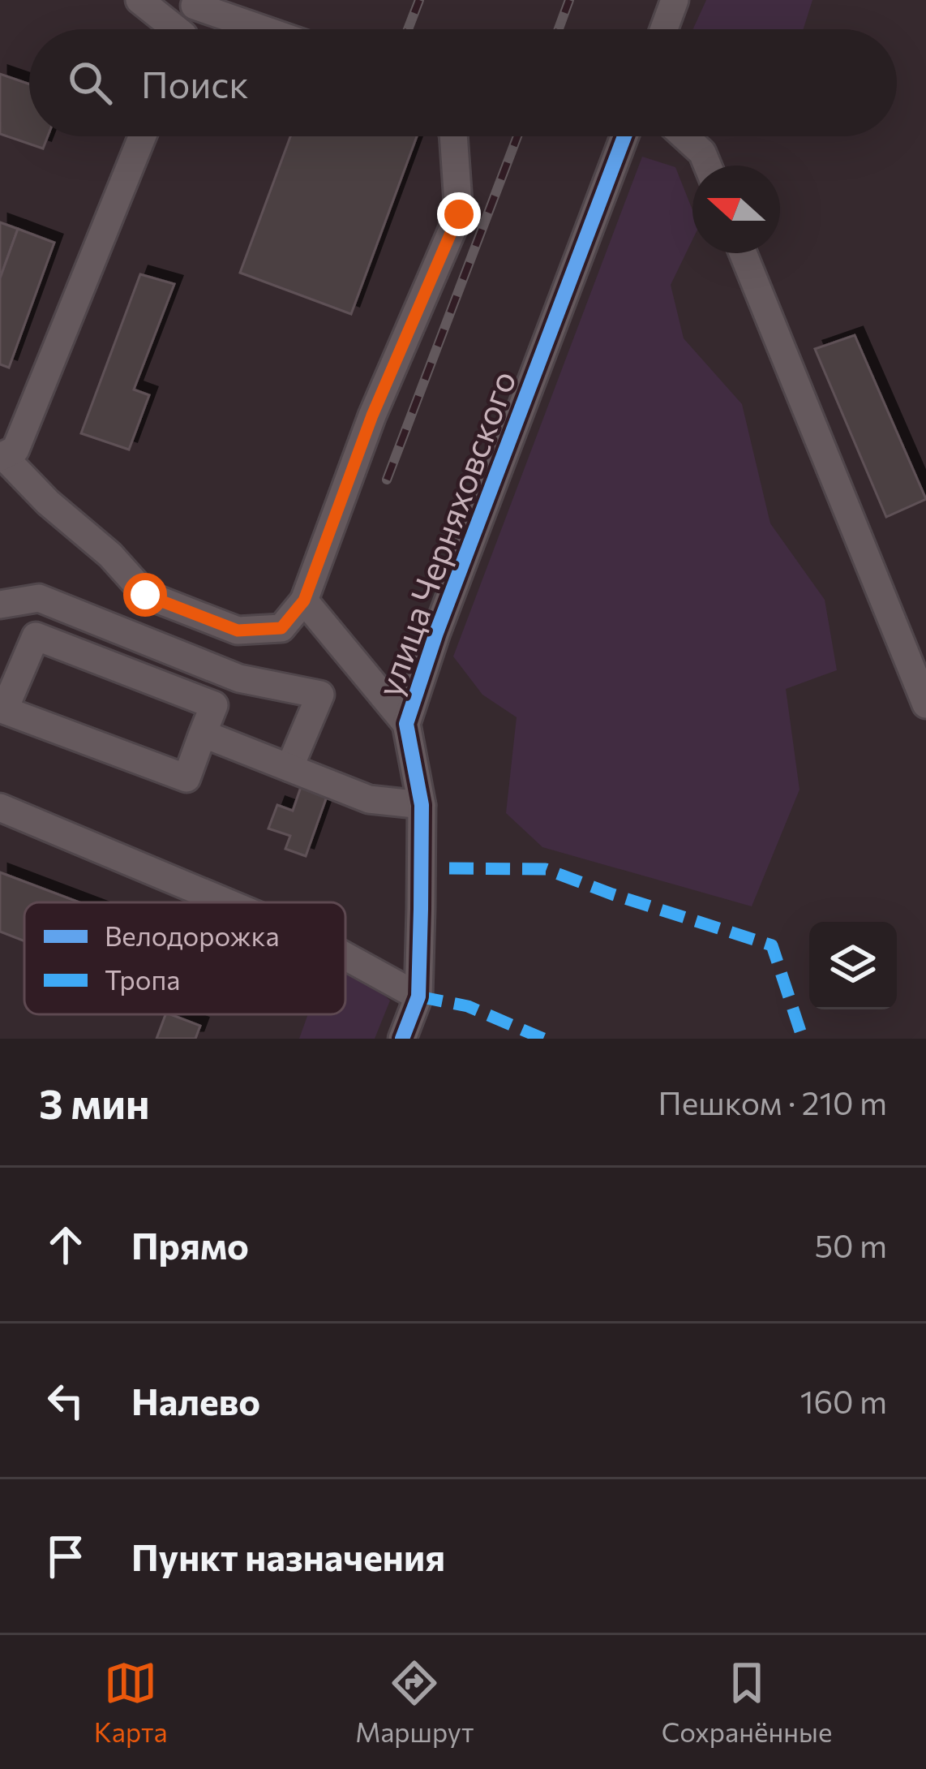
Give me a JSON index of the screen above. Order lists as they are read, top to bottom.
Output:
{
  "streets": {
    "street": ["улица Черняховского"]
  },
  "legend": ["Велодорожка", "Тропа"],
  "north": "left",
  "page": {
    "search": "Поиск",
    "heading": ["3 мин", "Пешком · 210 m"],
    "list": [
      ["Прямо", "50 m"],
      ["Налево", "160 m"],
      "Пункт назначения"
    ],
    "nav": ["Карта", "Маршрут", "Сохранённые"]
  }
}
